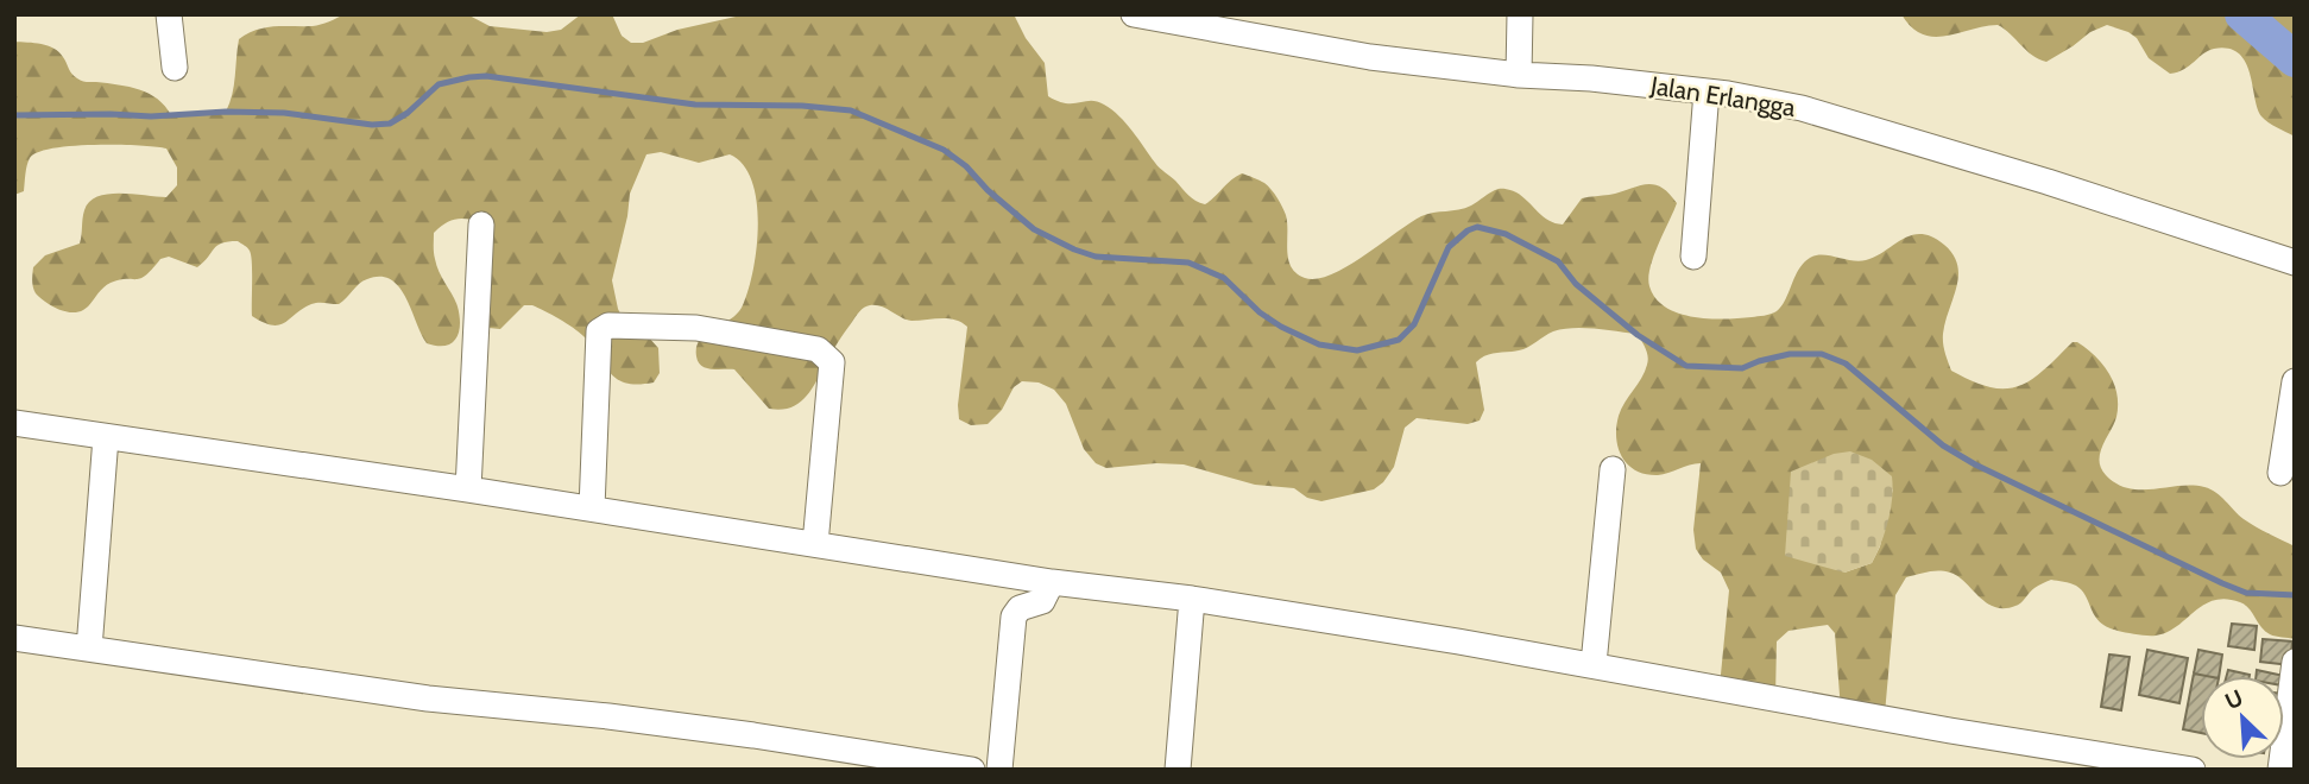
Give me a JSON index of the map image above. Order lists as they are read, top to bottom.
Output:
{
  "streets": {
    "street": ["Jalan Erlangga"]
  },
  "north": "top left"
}
